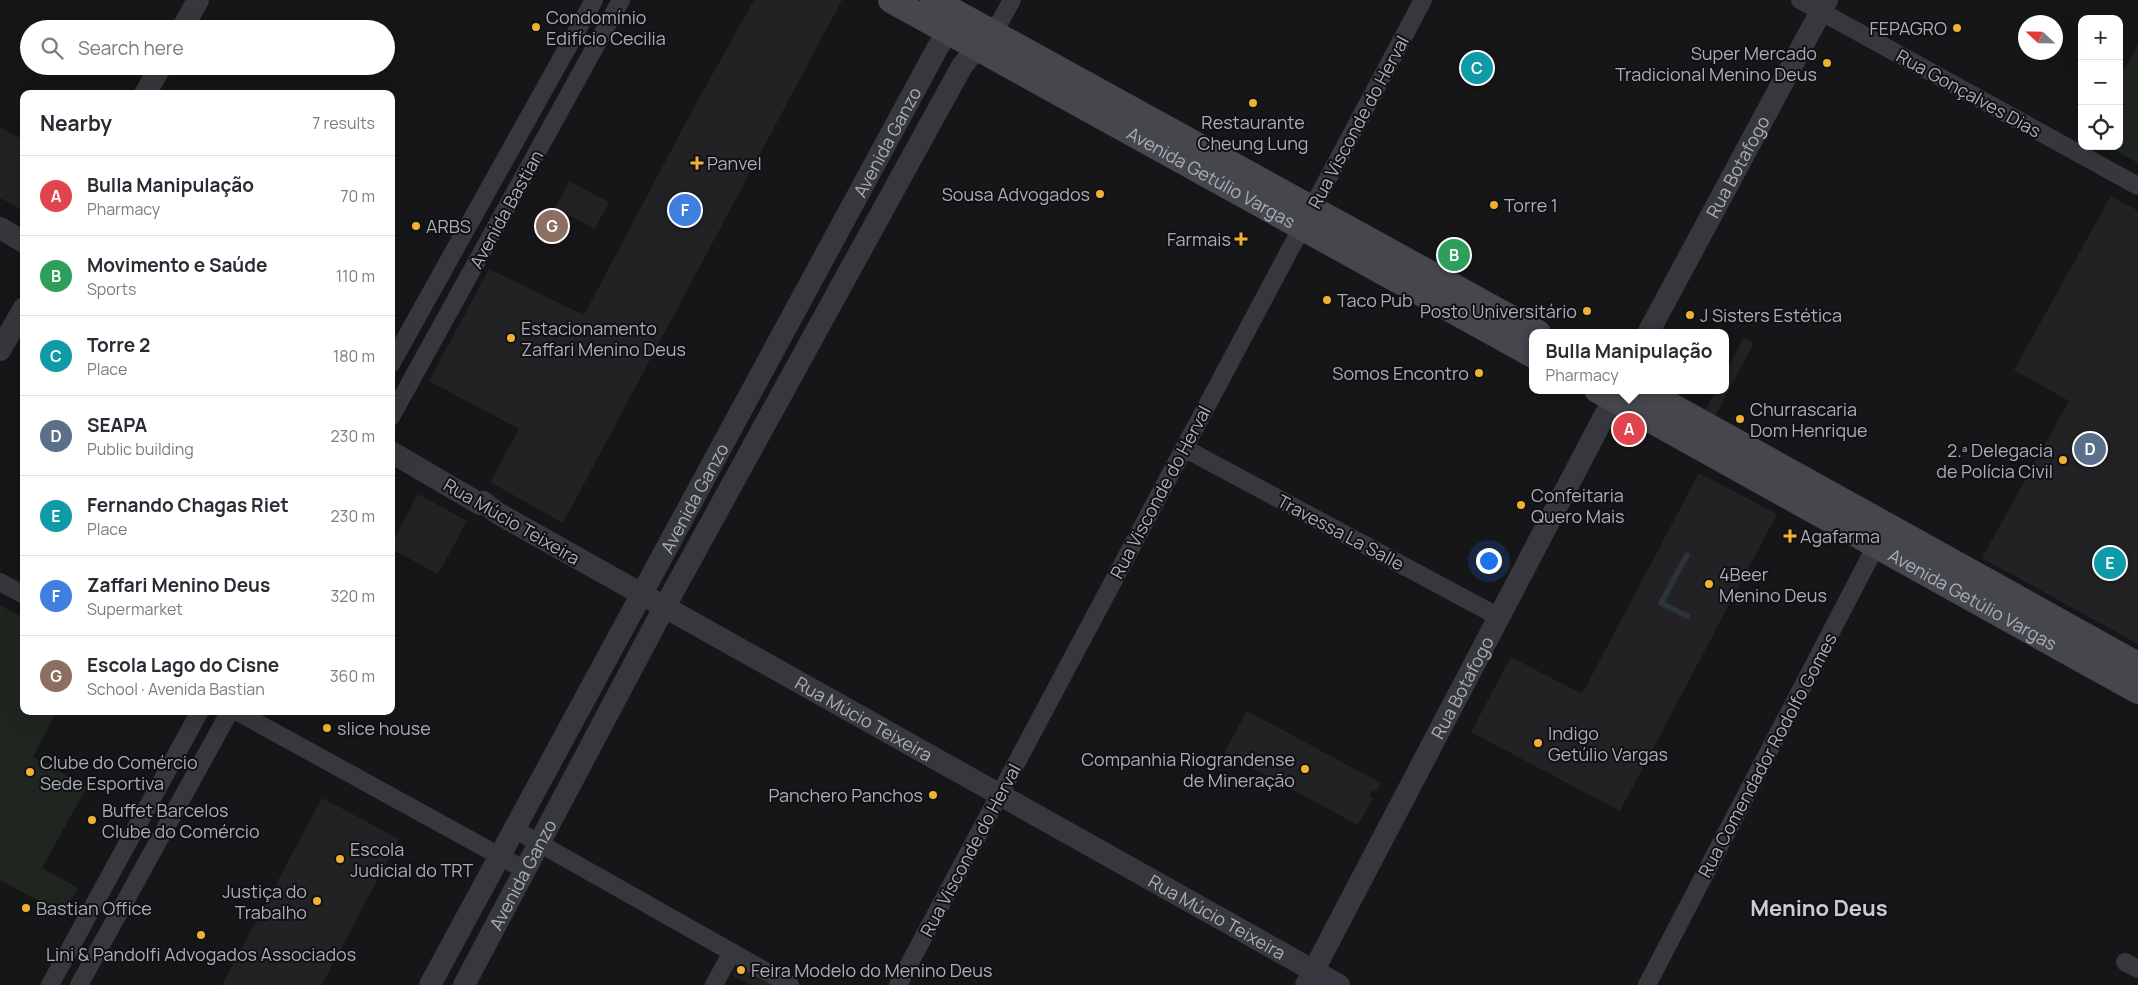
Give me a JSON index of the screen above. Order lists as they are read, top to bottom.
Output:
{
  "streets": {
    "main road": ["Avenida Getúlio Vargas"],
    "street": [
      "Rua Gonçalves Dias",
      "Rua Visconde do Herval",
      "Avenida Ganzo",
      "Rua Botafogo",
      "Avenida Bastian",
      "Rua Múcio Teixeira",
      "Travessa La Salle",
      "Rua Comendador Rodolfo Gomes"
    ]
  },
  "crossings": [
    ["Rua Gonçalves Dias", "Rua Botafogo"],
    ["Rua Visconde do Herval", "Avenida Getúlio Vargas"],
    ["Rua Visconde do Herval", "Rua Múcio Teixeira"],
    ["Rua Visconde do Herval", "Travessa La Salle"],
    ["Avenida Ganzo", "Avenida Getúlio Vargas"],
    ["Avenida Ganzo", "Rua Múcio Teixeira"],
    ["Rua Botafogo", "Rua Múcio Teixeira"],
    ["Rua Botafogo", "Travessa La Salle"],
    ["Avenida Getúlio Vargas", "Rua Comendador Rodolfo Gomes"]
  ],
  "districts": ["Menino Deus"],
  "places": {
    "other": [
      "Condomínio Edifício Cecilia",
      "FEPAGRO",
      "Super Mercado Tradicional Menino Deus",
      "Restaurante Cheung Lung",
      "Sousa Advogados",
      "Torre 1",
      "ARBS",
      "Taco Pub",
      "Posto Universitário",
      "J Sisters Estética",
      "Estacionamento Zaffari Menino Deus",
      "Somos Encontro",
      "Churrascaria Dom Henrique",
      "2.ª Delegacia de Polícia Civil",
      "Confeitaria Quero Mais",
      "4Beer Menino Deus",
      "slice house",
      "Indigo Getúlio Vargas",
      "Companhia Riograndense de Mineração",
      "Clube do Comércio Sede Esportiva",
      "Panchero Panchos",
      "Buffet Barcelos Clube do Comércio",
      "Escola Judicial do TRT",
      "Justiça do Trabalho",
      "Bastian Office",
      "Lini & Pandolfi Advogados Associados",
      "Feira Modelo do Menino Deus"
    ],
    "health": ["Panvel", "Farmais", "Agafarma"]
  },
  "north": "left",
  "page": {
    "map_buttons": ["+", "−"],
    "search": "Search here",
    "pins": [
      "C",
      "F",
      "G",
      "B",
      "A",
      "D",
      "E"
    ],
    "heading": ["Nearby", "7 results"],
    "list": [
      {
        "mark": "A",
        "name": "Bulla Manipulação",
        "note": "Pharmacy",
        "value": "70 m"
      },
      {
        "mark": "B",
        "name": "Movimento e Saúde",
        "note": "Sports",
        "value": "110 m"
      },
      {
        "mark": "C",
        "name": "Torre 2",
        "note": "Place",
        "value": "180 m"
      },
      {
        "mark": "D",
        "name": "SEAPA",
        "note": "Public building",
        "value": "230 m"
      },
      {
        "mark": "E",
        "name": "Fernando Chagas Riet",
        "note": "Place",
        "value": "230 m"
      },
      {
        "mark": "F",
        "name": "Zaffari Menino Deus",
        "note": "Supermarket",
        "value": "320 m"
      },
      {
        "mark": "G",
        "name": "Escola Lago do Cisne",
        "note": "School · Avenida Bastian",
        "value": "360 m"
      }
    ],
    "popup": ["Bulla Manipulação", "Pharmacy"]
  }
}
